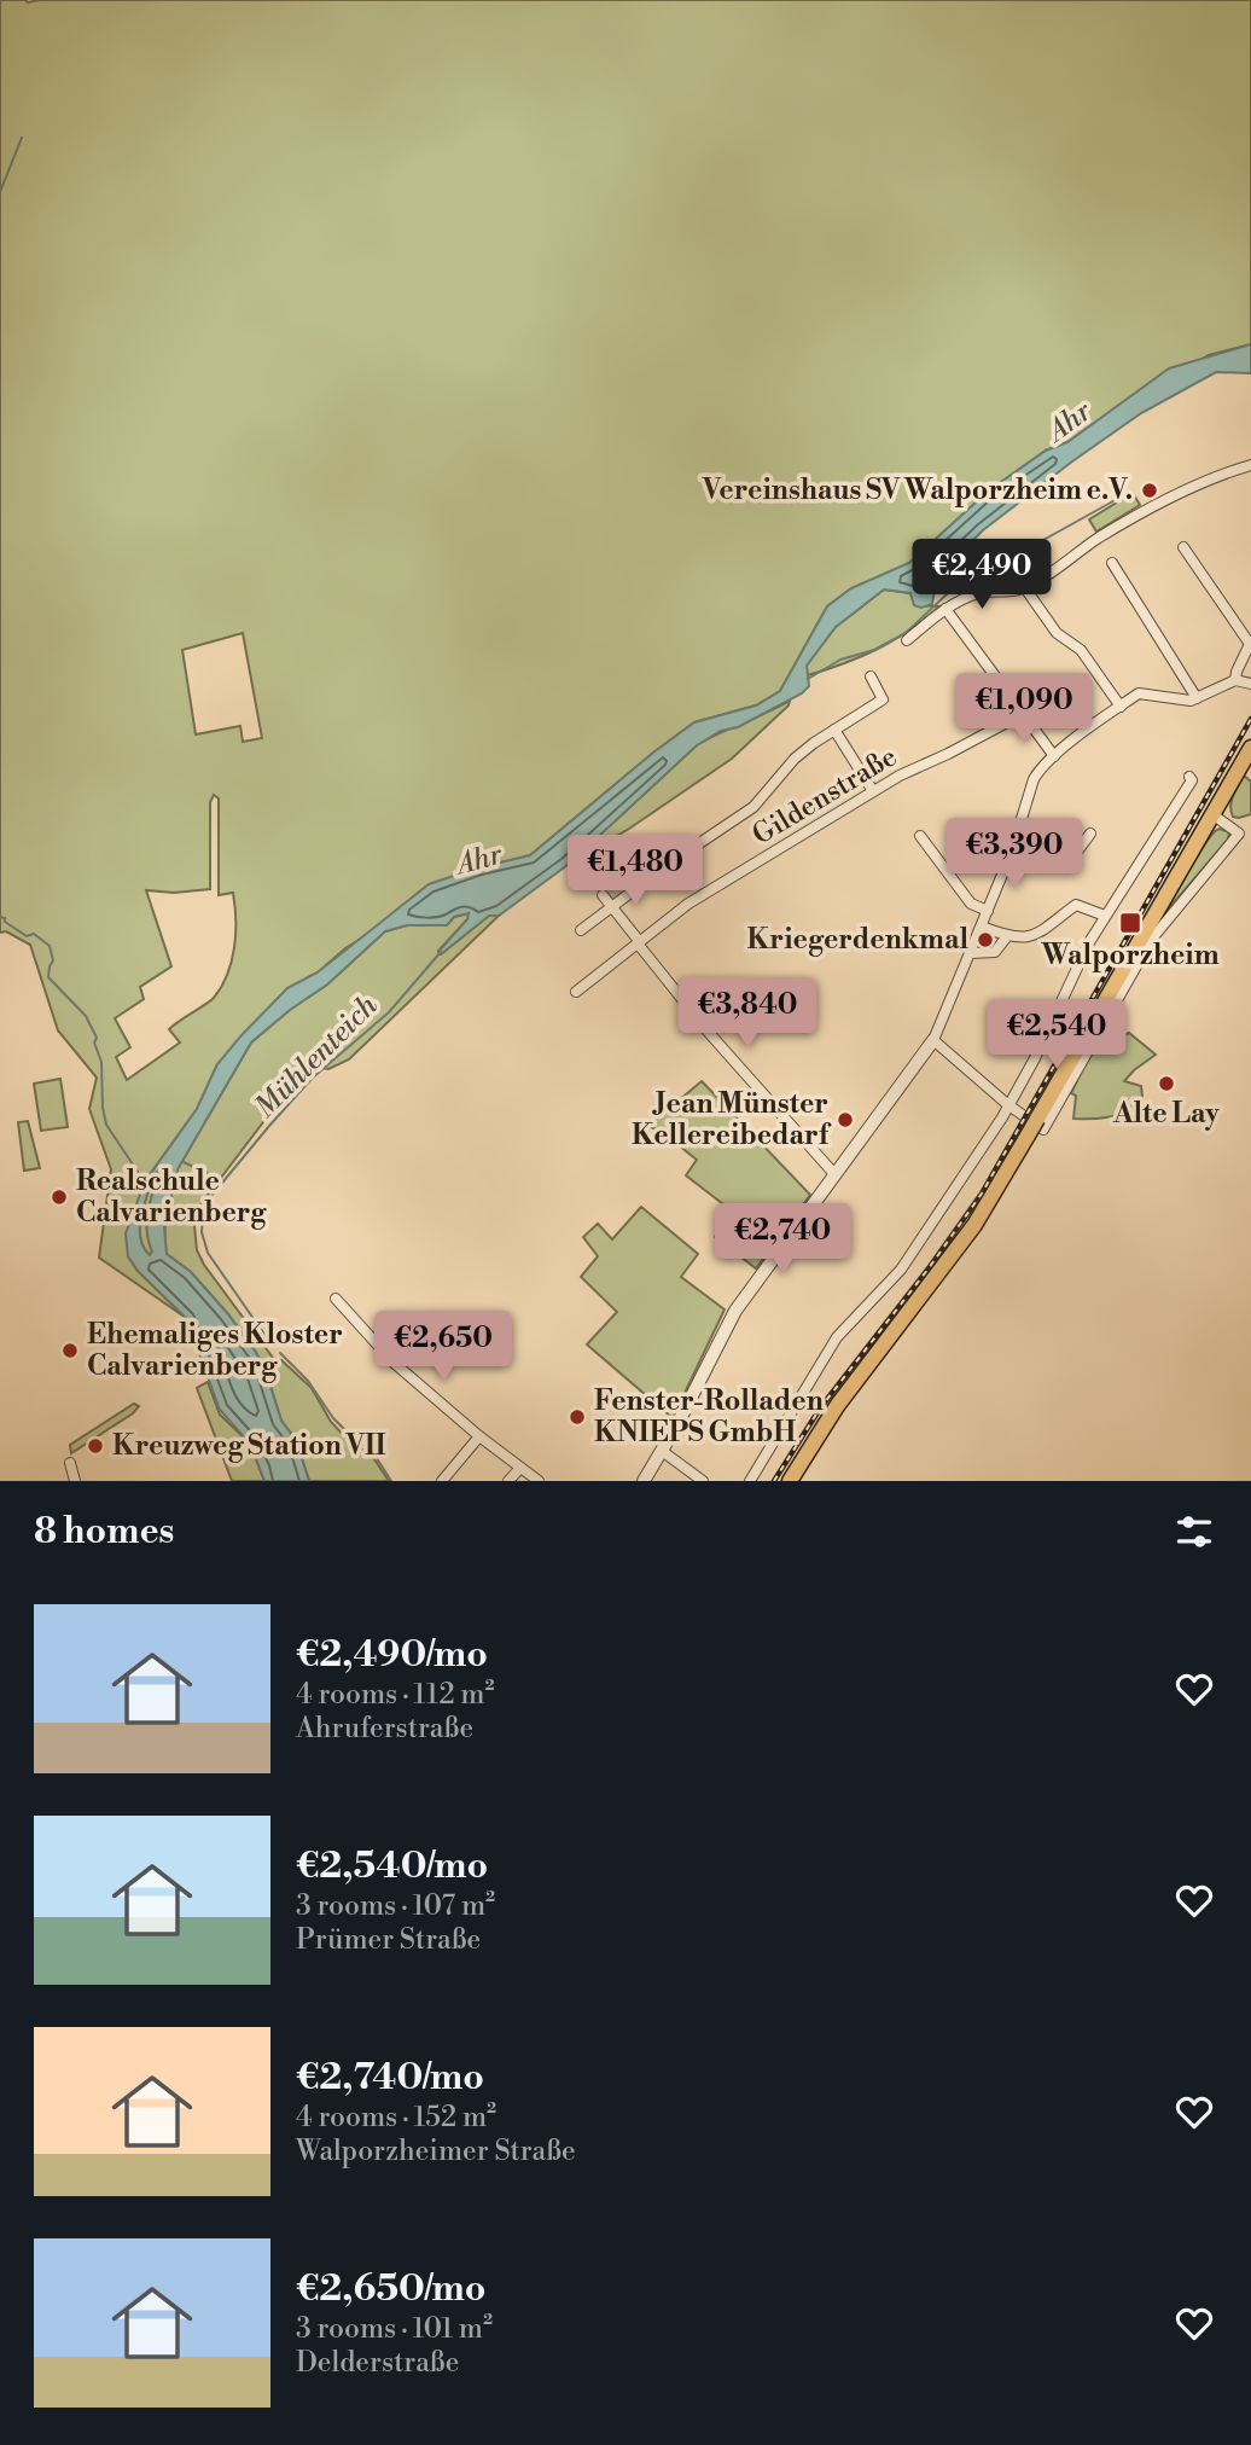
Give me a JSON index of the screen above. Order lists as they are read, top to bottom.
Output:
{
  "streets": {
    "street": ["Gildenstraße"]
  },
  "water": ["Ahr", "Mühlenteich"],
  "places": {
    "other": [
      "Vereinshaus SV Walporzheim e.V.",
      "Kriegerdenkmal",
      "Alte Lay",
      "Jean Münster Kellereibedarf",
      "Realschule Calvarienberg",
      "Ehemaliges Kloster Calvarienberg",
      "Fenster-Rolladen KNIEPS GmbH",
      "Kreuzweg Station VII"
    ],
    "transit": ["Walporzheim"]
  },
  "page": {
    "price": [
      "€2,490",
      "€1,090",
      "€3,390",
      "€1,480",
      "€3,840",
      "€2,540",
      "€2,740",
      "€2,650"
    ],
    "heading": "8 homes",
    "list": [
      {
        "name": "€2,490/mo",
        "note": "4 rooms · 112 m² · Ahruferstraße"
      },
      {
        "name": "€2,540/mo",
        "note": "3 rooms · 107 m² · Prümer Straße"
      },
      {
        "name": "€2,740/mo",
        "note": "4 rooms · 152 m² · Walporzheimer Straße"
      },
      {
        "name": "€2,650/mo",
        "note": "3 rooms · 101 m² · Delderstraße"
      }
    ]
  }
}
